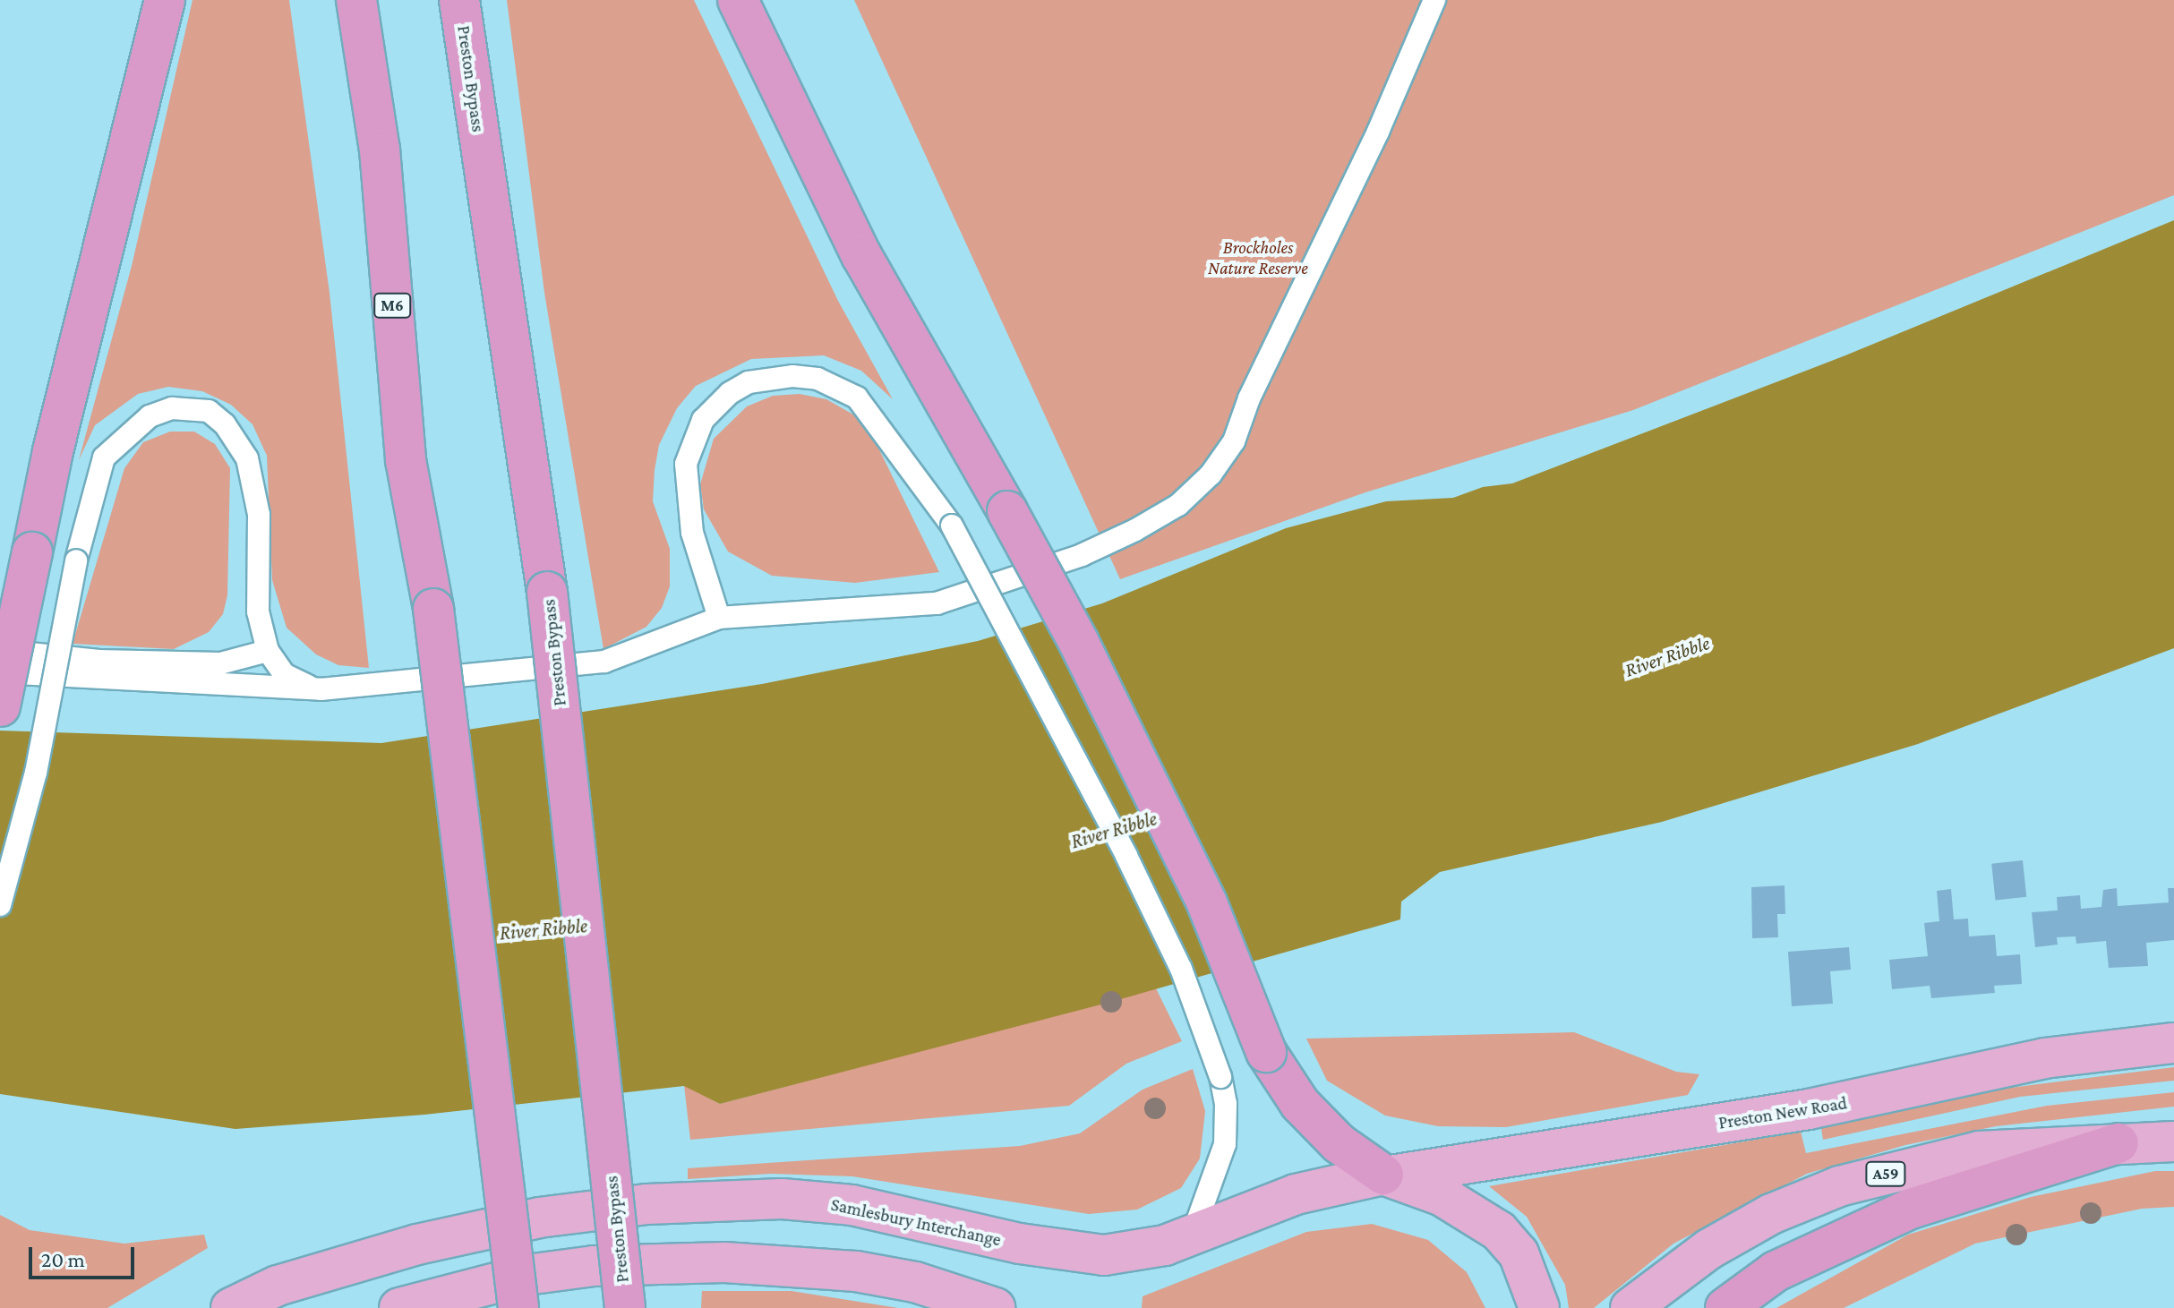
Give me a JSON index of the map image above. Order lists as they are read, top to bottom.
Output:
{
  "streets": {
    "highway": [
      "Preston Bypass",
      "M6",
      "Preston New Road",
      "A59",
      "Samlesbury Interchange"
    ]
  },
  "crossings": [
    ["Preston New Road", "Samlesbury Interchange"]
  ],
  "water": ["River Ribble"],
  "parks": ["Brockholes Nature Reserve"],
  "scale_bar": "20 m"
}
